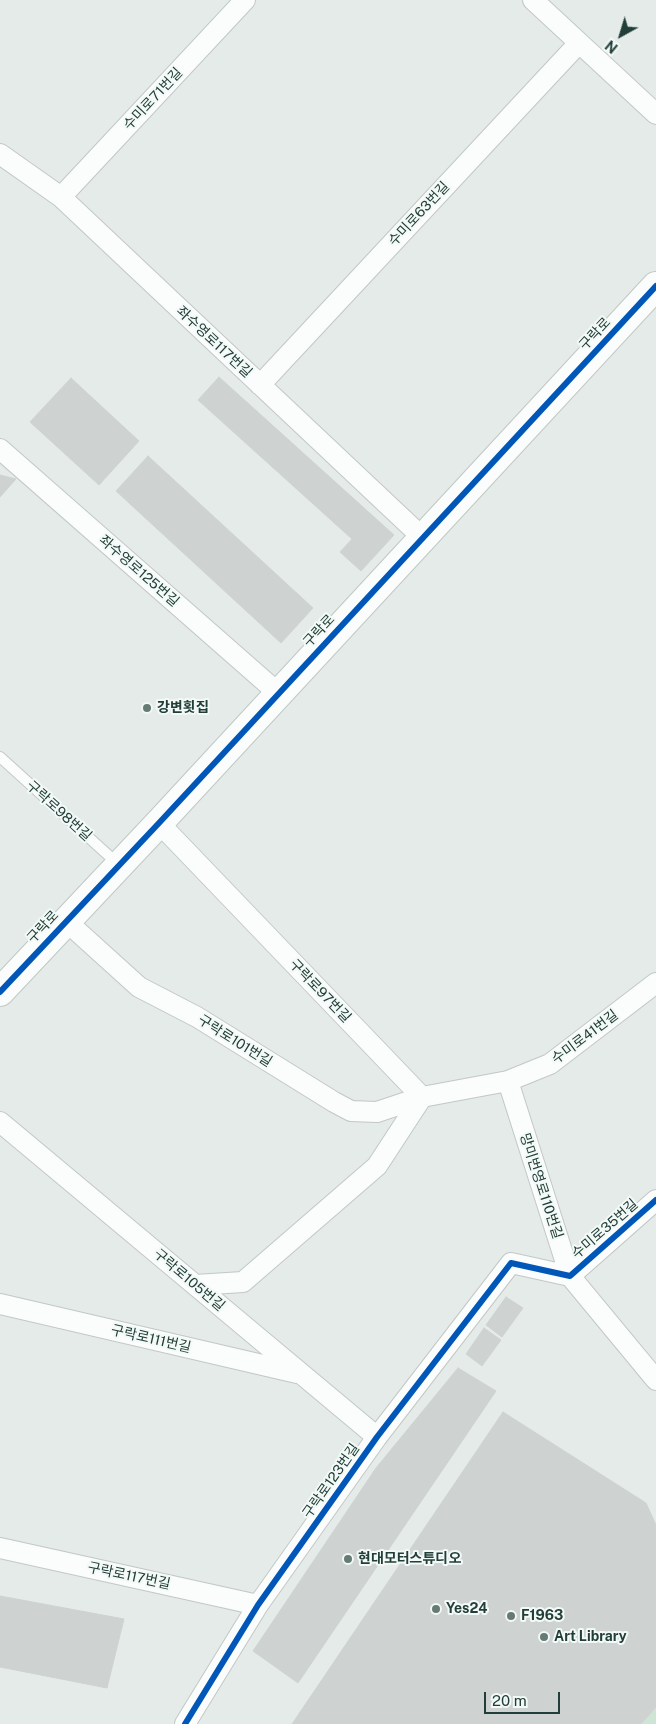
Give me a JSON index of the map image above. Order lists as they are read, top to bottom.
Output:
{
  "streets": {
    "street": [
      "수미로71번길",
      "수미로63번길",
      "구락로",
      "좌수영로117번길",
      "좌수영로125번길",
      "구락로97번길",
      "수미로41번길",
      "구락로101번길",
      "망미번영로110번길",
      "수미로35번길",
      "구락로105번길",
      "구락로111번길",
      "구락로123번길",
      "구락로117번길"
    ],
    "lane": ["구락로98번길"]
  },
  "crossings": [
    ["수미로71번길", "좌수영로117번길"],
    ["수미로63번길", "좌수영로117번길"],
    ["구락로", "좌수영로117번길"],
    ["구락로", "좌수영로125번길"],
    ["구락로", "구락로98번길"],
    ["구락로", "구락로97번길"],
    ["구락로", "구락로101번길"],
    ["구락로97번길", "구락로101번길"],
    ["수미로41번길", "망미번영로110번길"],
    ["망미번영로110번길", "수미로35번길"],
    ["망미번영로110번길", "구락로123번길"],
    ["수미로35번길", "구락로123번길"],
    ["구락로105번길", "구락로111번길"],
    ["구락로105번길", "구락로123번길"],
    ["구락로123번길", "구락로117번길"]
  ],
  "places": [
    "강변횟집",
    "현대모터스튜디오",
    "Yes24",
    "F1963",
    "Art Library"
  ],
  "scale_bar": "20 m",
  "north": "bottom left"
}
